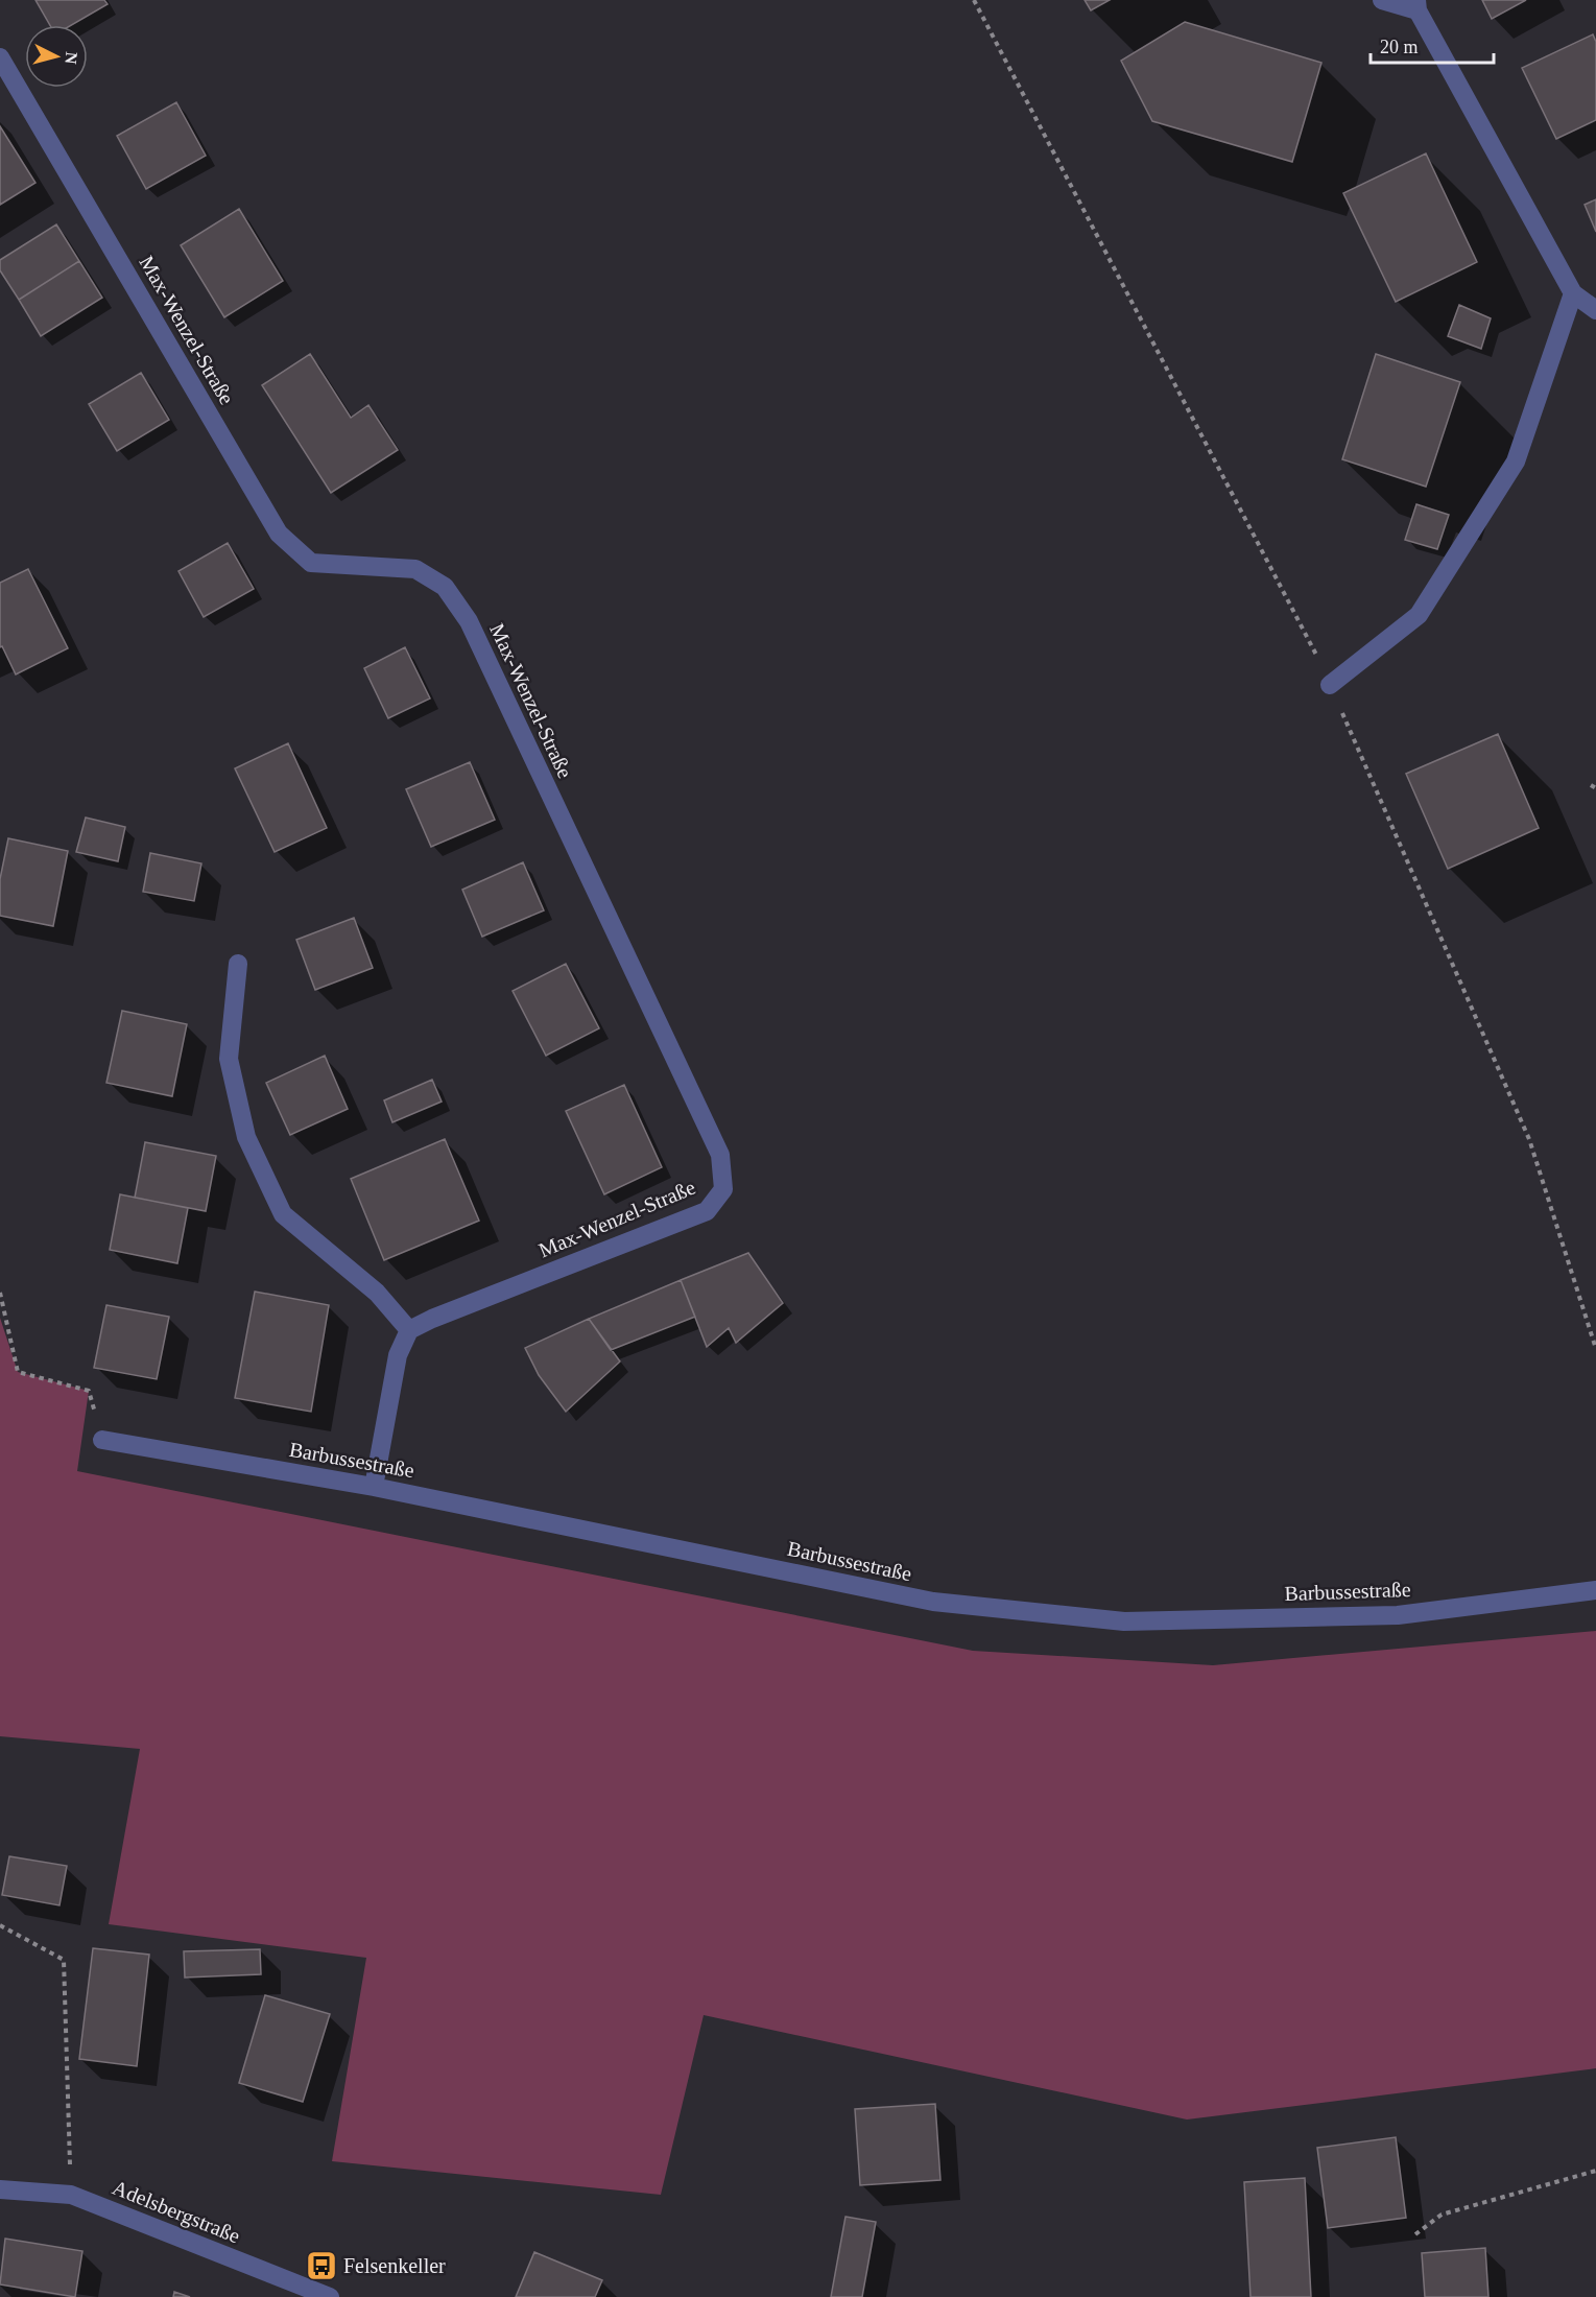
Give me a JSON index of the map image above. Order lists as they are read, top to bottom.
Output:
{
  "streets": {
    "street": ["Max-Wenzel-Straße", "Barbussestraße", "Adelsbergstraße"]
  },
  "places": {
    "bus stop": ["Felsenkeller"]
  },
  "scale_bar": "20 m",
  "north": "right"
}
